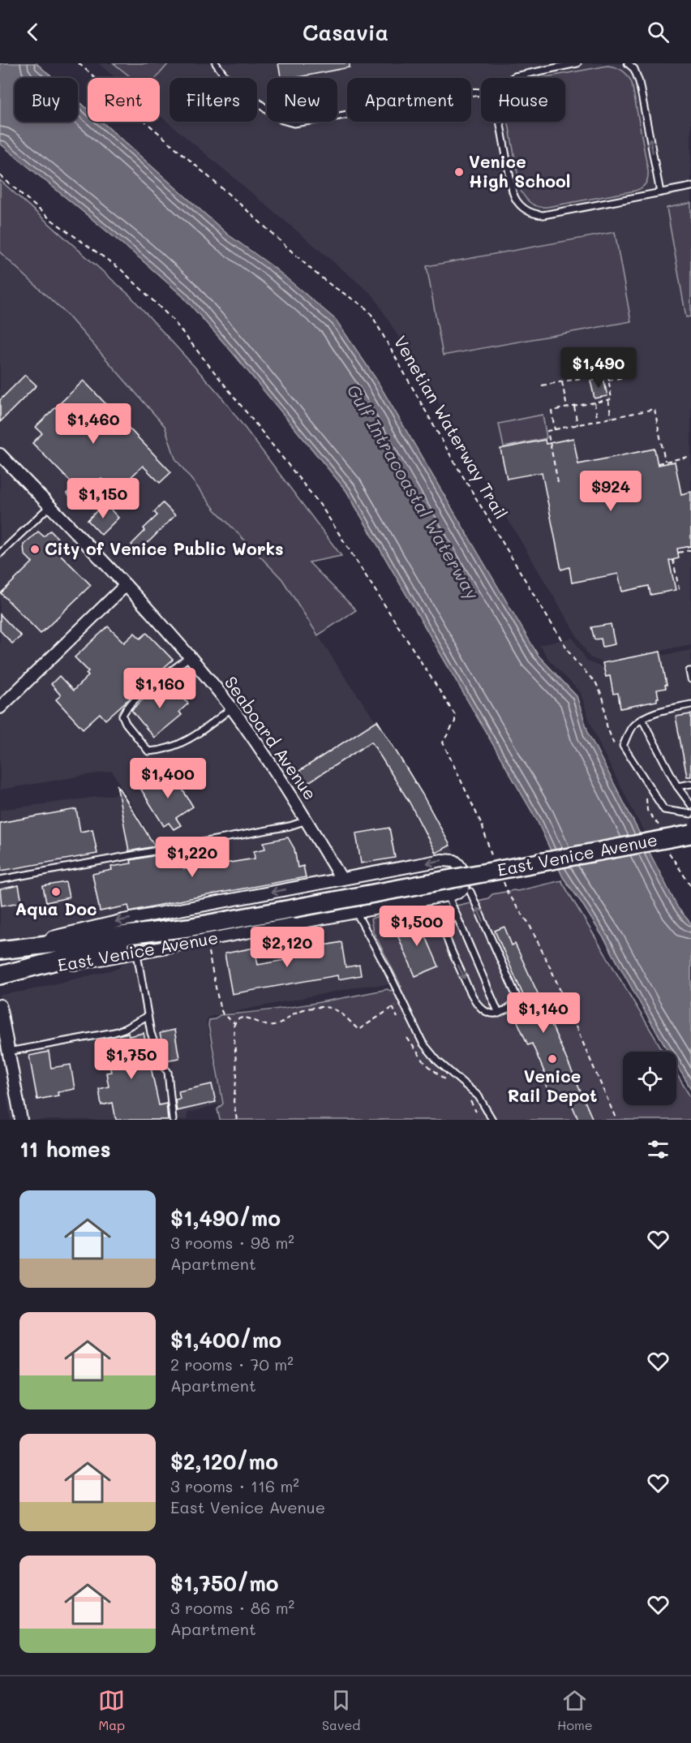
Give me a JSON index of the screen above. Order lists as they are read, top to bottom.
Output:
{
  "streets": {
    "main road": ["East Venice Avenue"],
    "street": ["Seaboard Avenue"],
    "path": ["Venetian Waterway Trail"]
  },
  "crossings": [
    ["Seaboard Avenue", "East Venice Avenue"]
  ],
  "water": ["Gulf Intracoastal Waterway"],
  "places": [
    "Venice High School",
    "City of Venice Public Works",
    "Aqua Doc",
    "Venice Rail Depot"
  ],
  "page": {
    "header": "Casavia",
    "chip": [
      "Buy",
      "Rent",
      "Filters",
      "New",
      "Apartment",
      "House"
    ],
    "price": [
      "$1,490",
      "$1,460",
      "$924",
      "$1,150",
      "$1,160",
      "$1,400",
      "$1,220",
      "$1,500",
      "$2,120",
      "$1,140",
      "$1,750"
    ],
    "heading": "11 homes",
    "list": [
      {
        "name": "$1,490/mo",
        "note": "3 rooms · 98 m² · Apartment"
      },
      {
        "name": "$1,400/mo",
        "note": "2 rooms · 70 m² · Apartment"
      },
      {
        "name": "$2,120/mo",
        "note": "3 rooms · 116 m² · East Venice Avenue"
      },
      {
        "name": "$1,750/mo",
        "note": "3 rooms · 86 m² · Apartment"
      }
    ],
    "tabs": ["Map", "Saved", "Home"]
  }
}
